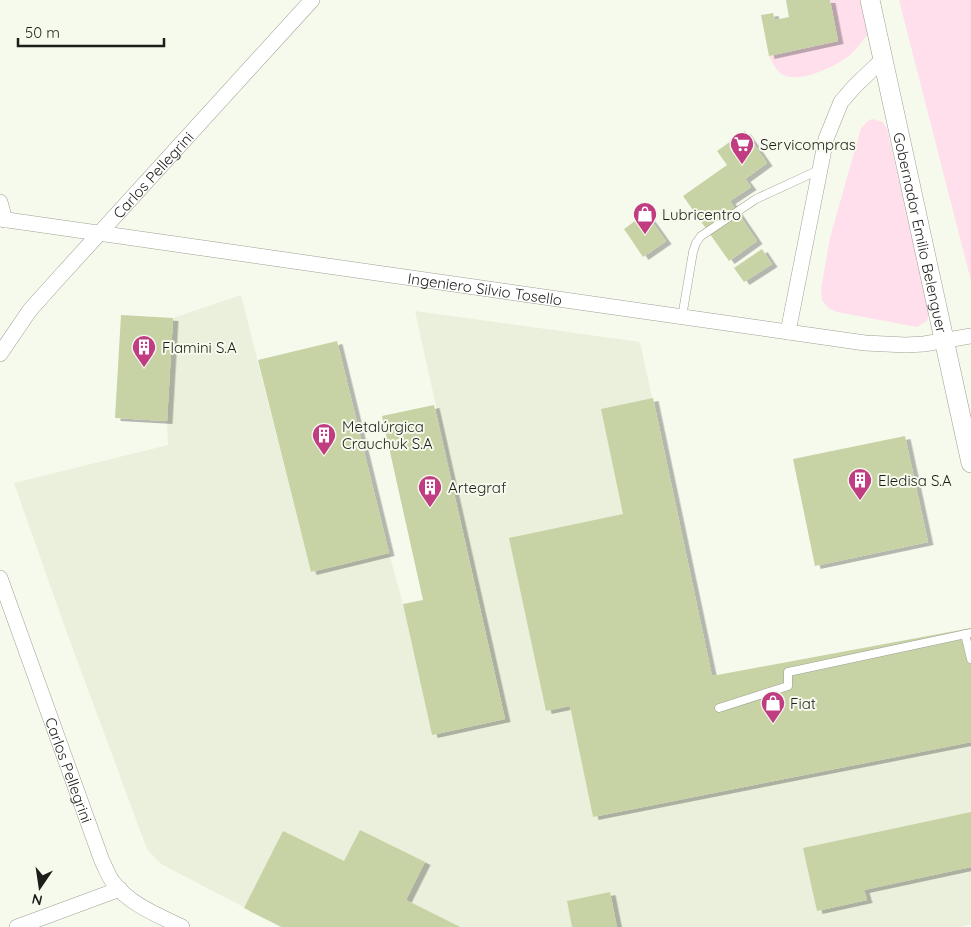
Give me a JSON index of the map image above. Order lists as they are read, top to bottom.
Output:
{
  "streets": {
    "street": ["Carlos Pellegrini", "Gobernador Emilio Belenguer", "Ingeniero Silvio Tosello"]
  },
  "crossings": [
    ["Carlos Pellegrini", "Ingeniero Silvio Tosello"],
    ["Gobernador Emilio Belenguer", "Ingeniero Silvio Tosello"]
  ],
  "places": {
    "supermarket": ["Servicompras"],
    "shop": ["Lubricentro", "Fiat"],
    "building": [
      "Flamini S.A",
      "Metalúrgica Crauchuk S.A",
      "Eledisa S.A",
      "Artegraf"
    ]
  },
  "scale_bar": "50 m",
  "north": "bottom"
}
